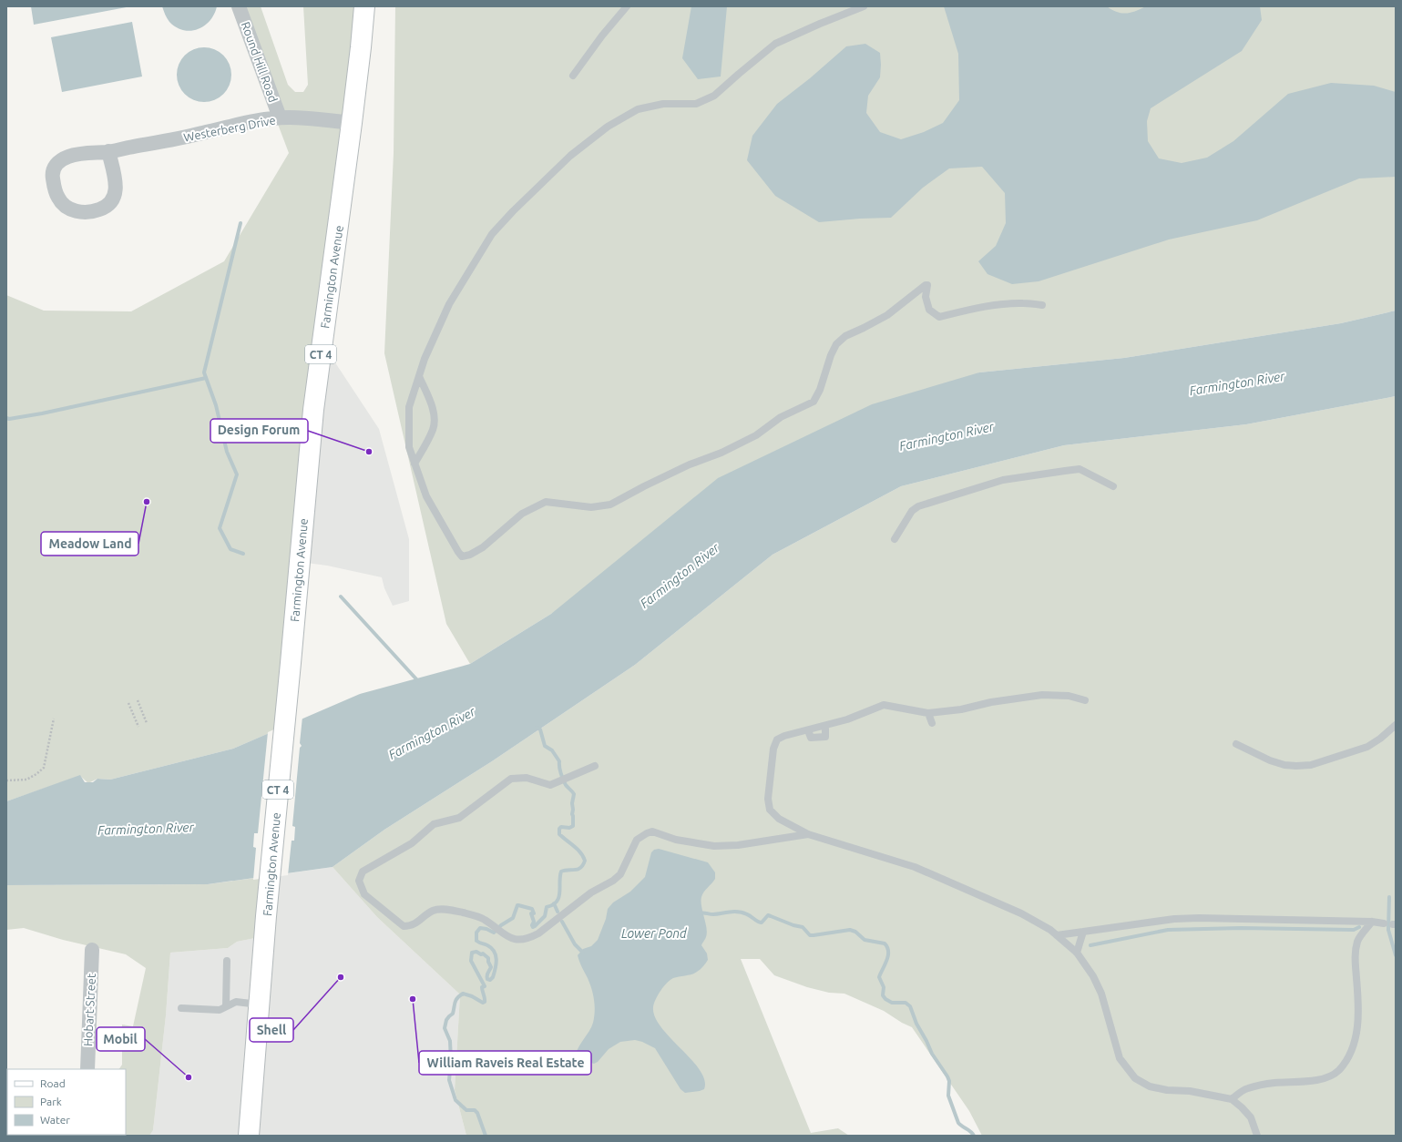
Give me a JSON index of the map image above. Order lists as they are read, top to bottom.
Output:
{
  "streets": {
    "main road": ["Farmington Avenue", "CT 4"],
    "street": ["Round Hill Road", "Westerberg Drive", "Hobart Street"]
  },
  "crossings": [
    ["Round Hill Road", "Westerberg Drive"],
    ["Westerberg Drive", "Farmington Avenue"]
  ],
  "water": ["Farmington River", "Lower Pond"],
  "places": [
    "Design Forum",
    "Meadow Land",
    "Shell",
    "William Raveis Real Estate",
    "Mobil"
  ],
  "legend": ["Road", "Park", "Water"]
}
